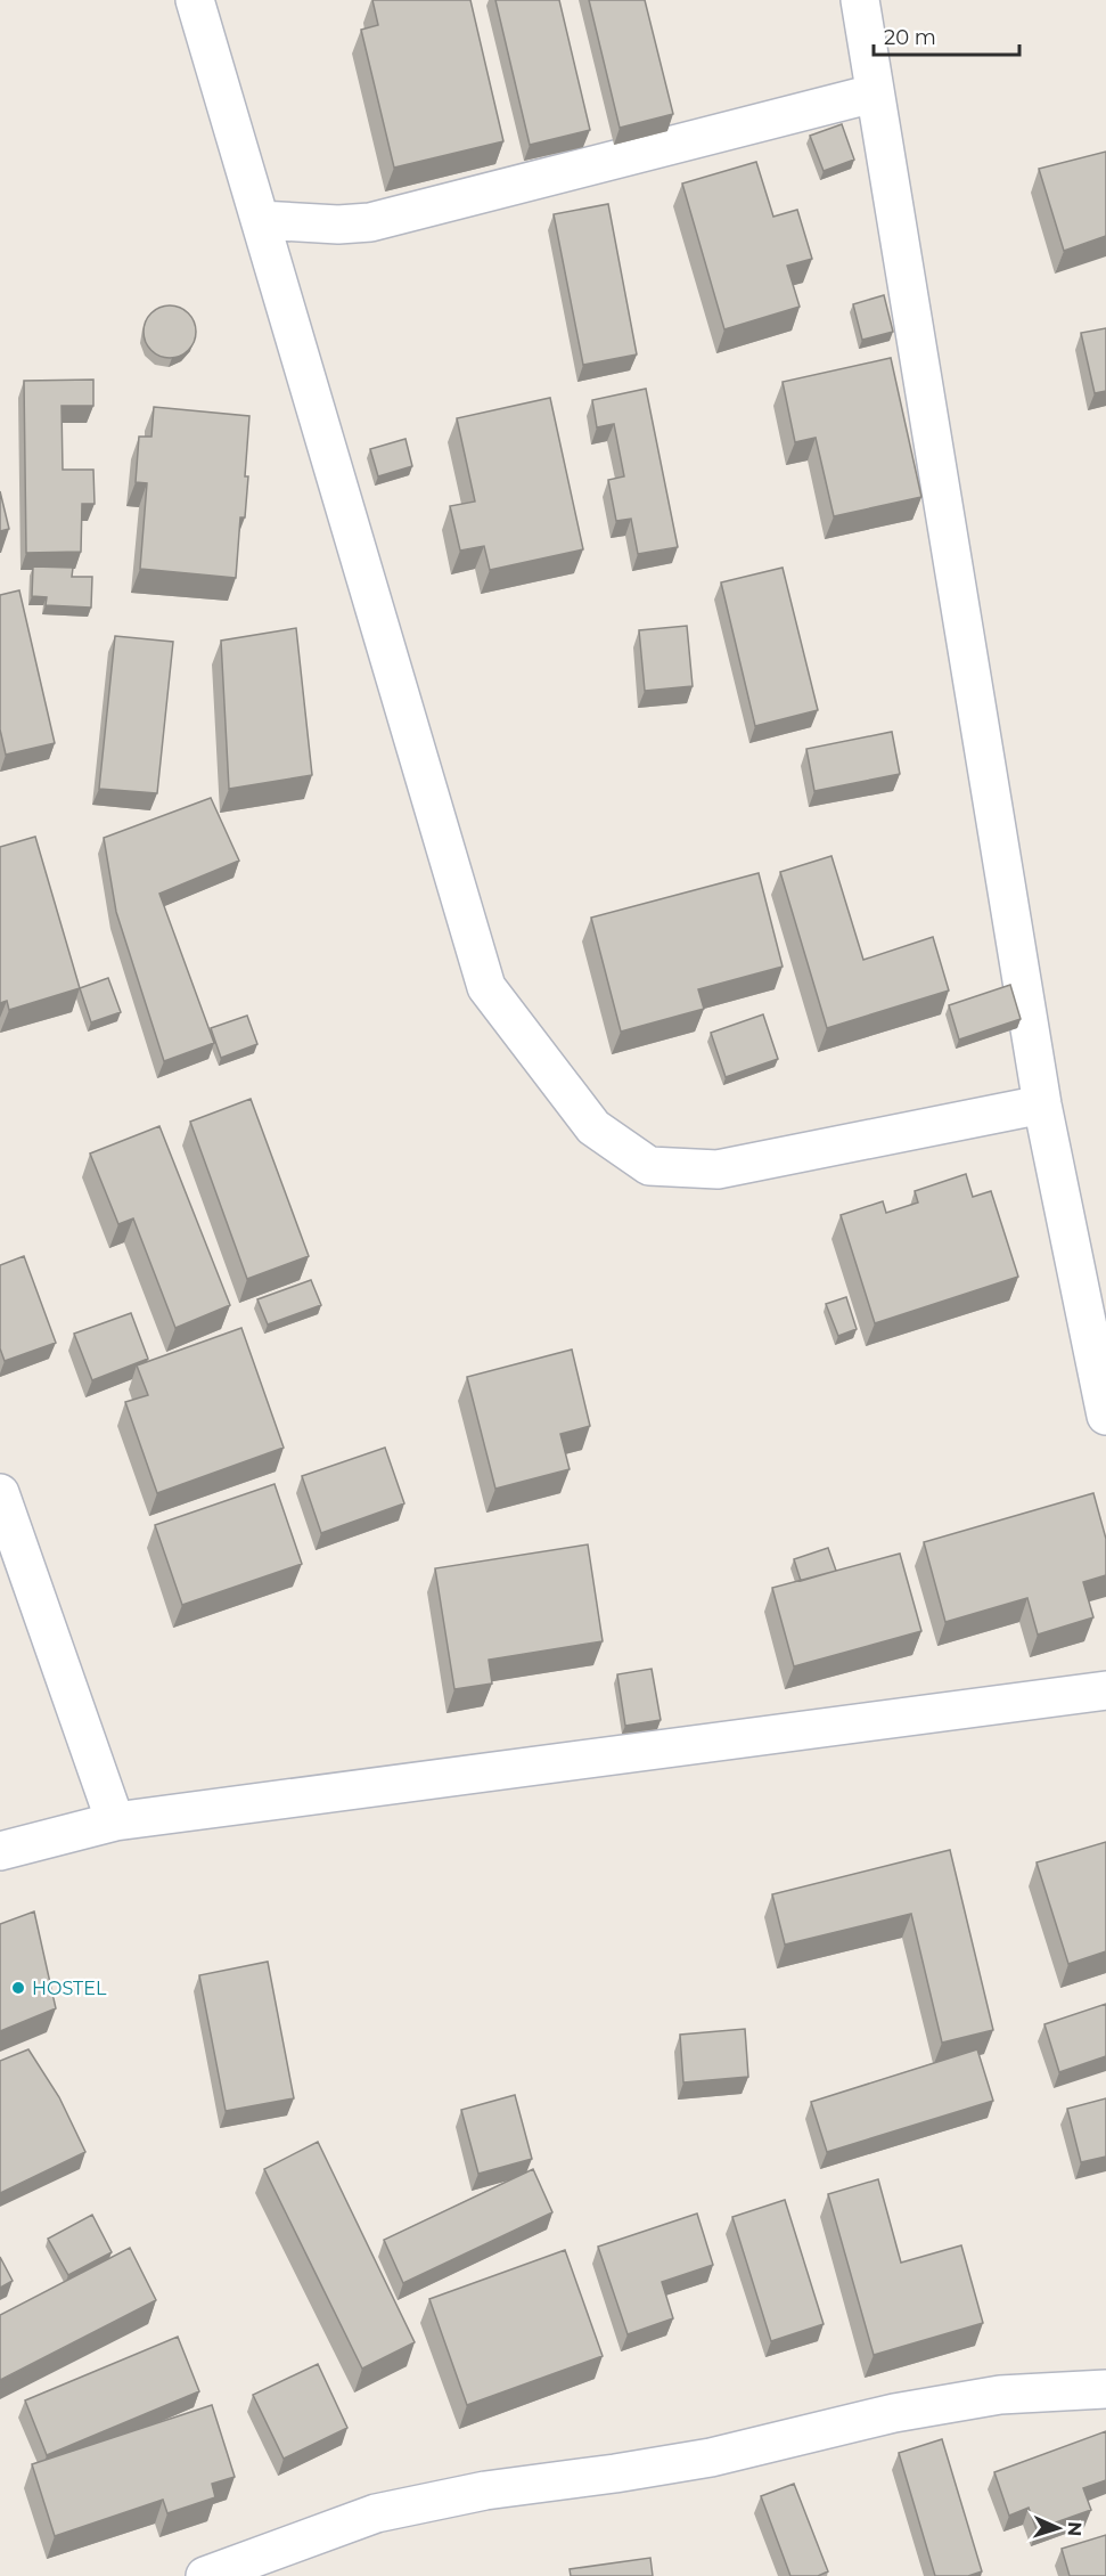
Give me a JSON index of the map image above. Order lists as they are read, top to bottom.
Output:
{
  "places": ["HOSTEL"],
  "scale_bar": "20 m",
  "north": "right"
}
